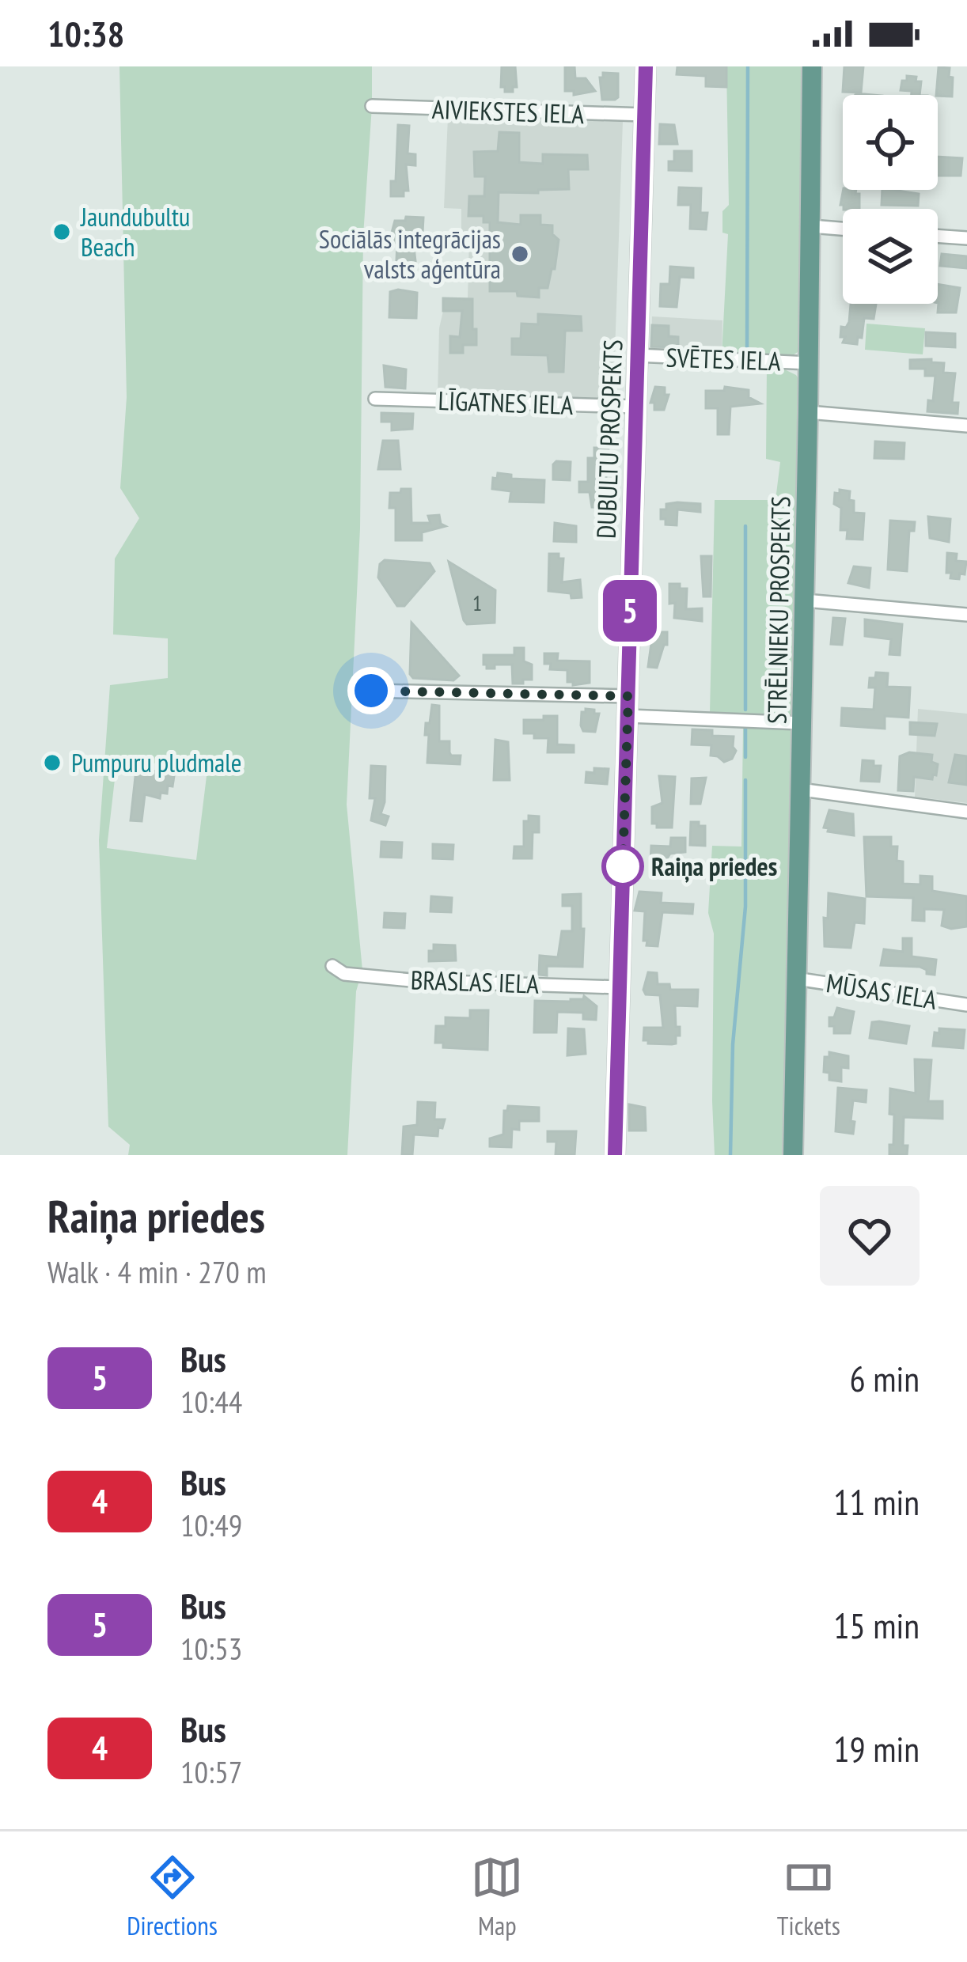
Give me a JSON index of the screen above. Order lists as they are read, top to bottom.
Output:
{
  "streets": {
    "main road": ["DUBULTU PROSPEKTS", "STRĒLNIEKU PROSPEKTS"],
    "street": [
      "AIVIEKSTES IELA",
      "SVĒTES IELA",
      "LĪGATNES IELA",
      "BRASLAS IELA",
      "MŪSAS IELA"
    ]
  },
  "crossings": [
    ["AIVIEKSTES IELA", "DUBULTU PROSPEKTS"],
    ["SVĒTES IELA", "DUBULTU PROSPEKTS"],
    ["SVĒTES IELA", "STRĒLNIEKU PROSPEKTS"],
    ["LĪGATNES IELA", "DUBULTU PROSPEKTS"],
    ["DUBULTU PROSPEKTS", "BRASLAS IELA"],
    ["STRĒLNIEKU PROSPEKTS", "MŪSAS IELA"]
  ],
  "places": [
    "Jaundubultu Beach",
    "Sociālās integrācijas valsts aģentūra",
    "Pumpuru pludmale",
    "Raiņa priedes"
  ],
  "lines": ["bus line 5"],
  "house_numbers": ["1"],
  "page": {
    "status": "10:38",
    "on_map": "5",
    "heading": ["Raiņa priedes", "Walk · 4 min · 270 m"],
    "list": [
      {
        "mark": "5",
        "name": "Bus",
        "note": "10:44",
        "value": "6 min"
      },
      {
        "mark": "4",
        "name": "Bus",
        "note": "10:49",
        "value": "11 min"
      },
      {
        "mark": "5",
        "name": "Bus",
        "note": "10:53",
        "value": "15 min"
      },
      {
        "mark": "4",
        "name": "Bus",
        "note": "10:57",
        "value": "19 min"
      }
    ],
    "tabs": ["Directions", "Map", "Tickets"]
  }
}
